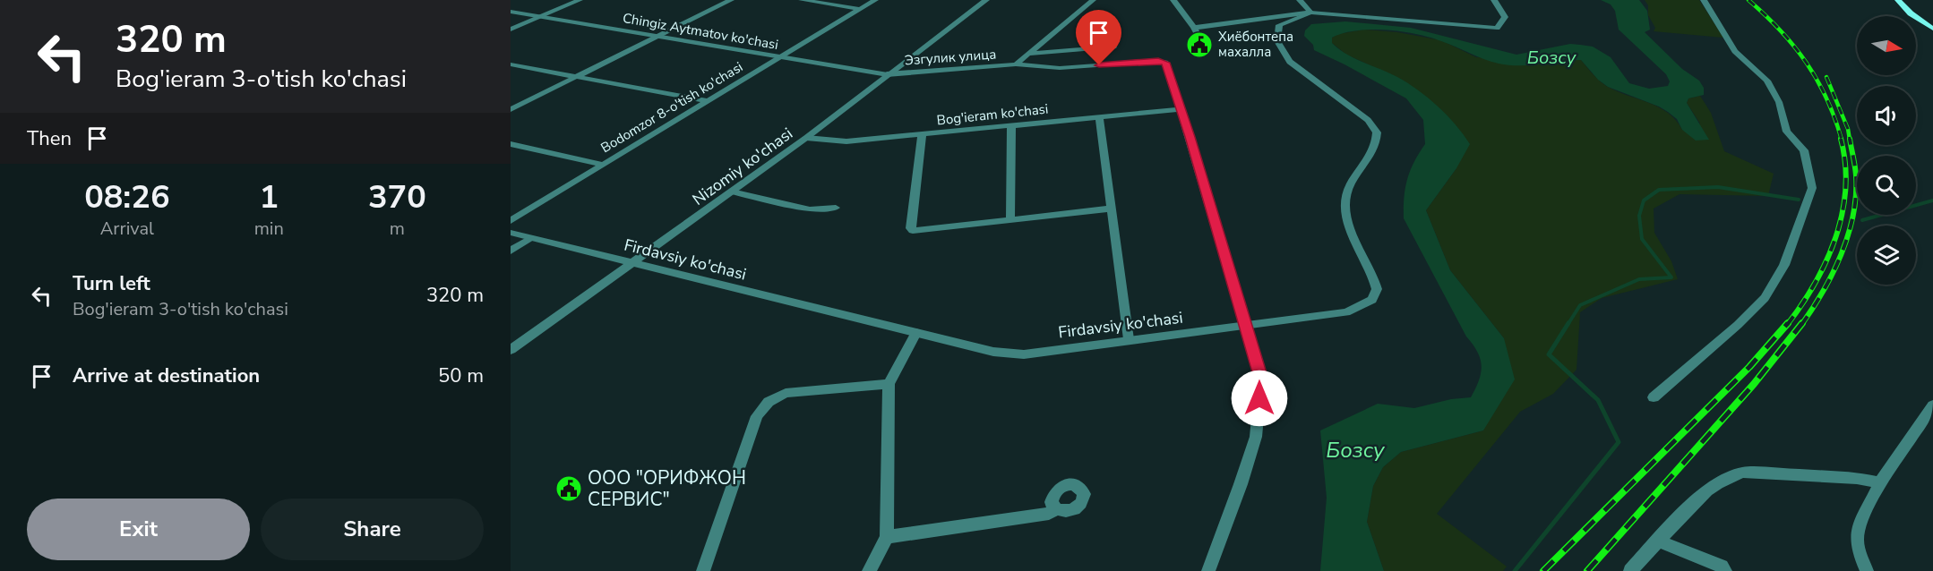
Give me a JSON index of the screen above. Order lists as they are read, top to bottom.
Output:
{
  "streets": {
    "street": [
      "Chingiz Aytmatov ko'chasi",
      "Эзгулик улица",
      "Bodomzor 8-o'tish ko'chasi",
      "Bog'ieram ko'chasi",
      "Nizomiy ko'chasi",
      "Firdavsiy ko'chasi"
    ]
  },
  "crossings": [
    ["Chingiz Aytmatov ko'chasi", "Эзгулик улица"],
    ["Chingiz Aytmatov ko'chasi", "Bodomzor 8-o'tish ko'chasi"],
    ["Chingiz Aytmatov ko'chasi", "Nizomiy ko'chasi"],
    ["Эзгулик улица", "Bog'ieram ko'chasi"],
    ["Эзгулик улица", "Nizomiy ko'chasi"],
    ["Bog'ieram ko'chasi", "Nizomiy ko'chasi"],
    ["Nizomiy ko'chasi", "Firdavsiy ko'chasi"]
  ],
  "water": ["Бозсу"],
  "places": {
    "public building": ["Хиёбонтепа махалла", "ООО \"ОРИФЖОН СЕРВИС\""]
  },
  "north": "right",
  "page": {
    "turn": ["320 m", "Bog'ieram 3-o'tish ko'chasi"],
    "then": "Then",
    "eta": [
      "08:26",
      "Arrival",
      "1",
      "min",
      "370",
      "m"
    ],
    "list": [
      {
        "name": "Turn left",
        "note": "Bog'ieram 3-o'tish ko'chasi",
        "value": "320 m"
      },
      {
        "name": "Arrive at destination",
        "value": "50 m"
      }
    ],
    "buttons": ["Exit", "Share"]
  }
}
